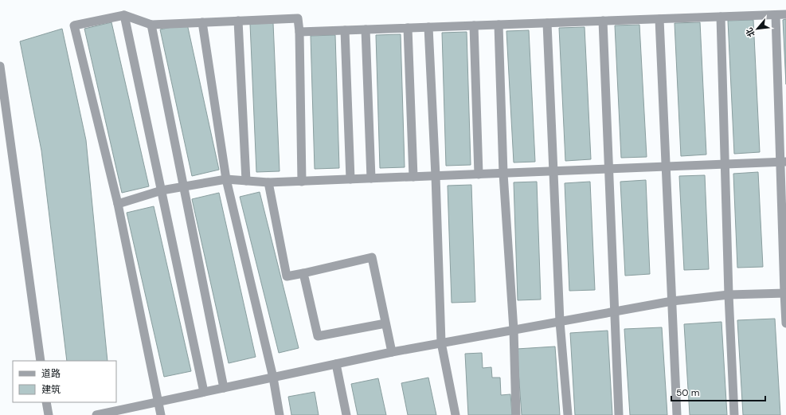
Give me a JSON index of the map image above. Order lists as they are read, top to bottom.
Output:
{
  "legend": ["道路", "建筑"],
  "scale_bar": "50 m",
  "north": "bottom left"
}
